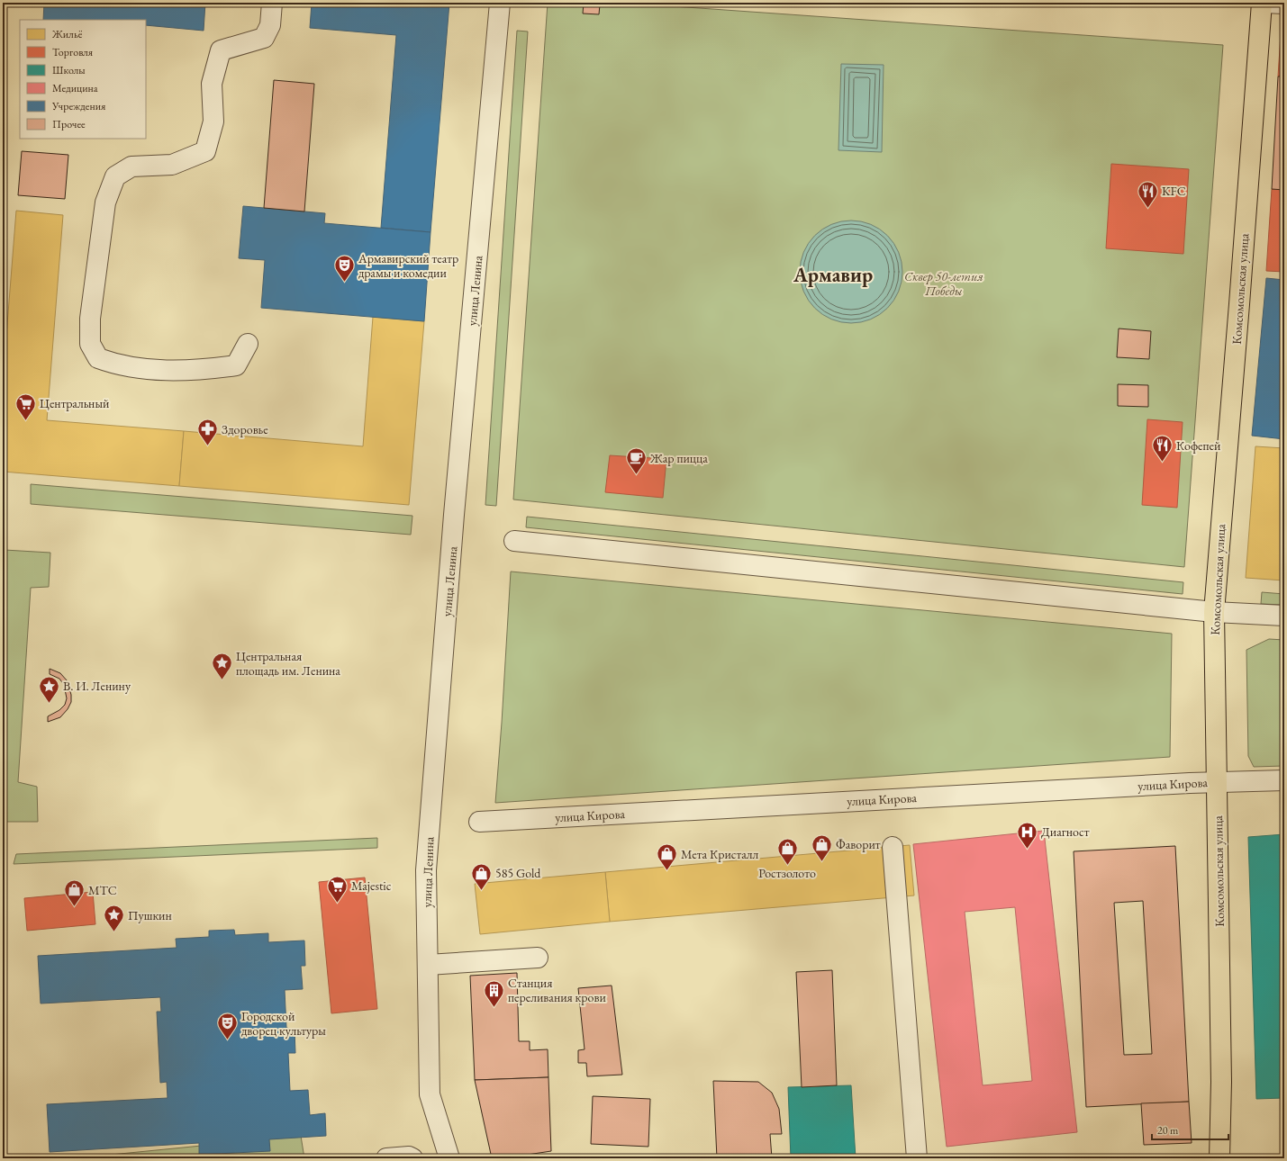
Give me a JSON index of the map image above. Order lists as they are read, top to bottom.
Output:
{
  "streets": {
    "main road": ["Комсомольская улица"],
    "street": ["улица Ленина", "улица Кирова"]
  },
  "crossings": [
    ["Комсомольская улица", "улица Кирова"]
  ],
  "districts": ["Армавир"],
  "parks": ["Сквер 50-летия Победы"],
  "places": {
    "restaurant": ["KFC", "Кофепей"],
    "theatre": ["Армавирский театр драмы и комедии", "Городской дворец культуры"],
    "supermarket": ["Центральный", "Majestic"],
    "pharmacy": ["Здоровье"],
    "cafe": ["Жар пицца"],
    "place": ["Центральная площадь им. Ленина", "В. И. Ленину", "Пушкин"],
    "hospital": ["Диагност"],
    "shop": [
      "Фаворит",
      "Ростзолото",
      "Мета Кристалл",
      "585 Gold",
      "МТС"
    ],
    "building": ["Cтанция переливания крови"]
  },
  "legend": [
    "Жильё",
    "Торговля",
    "Школы",
    "Медицина",
    "Учреждения",
    "Прочее"
  ],
  "scale_bar": "20 m"
}
